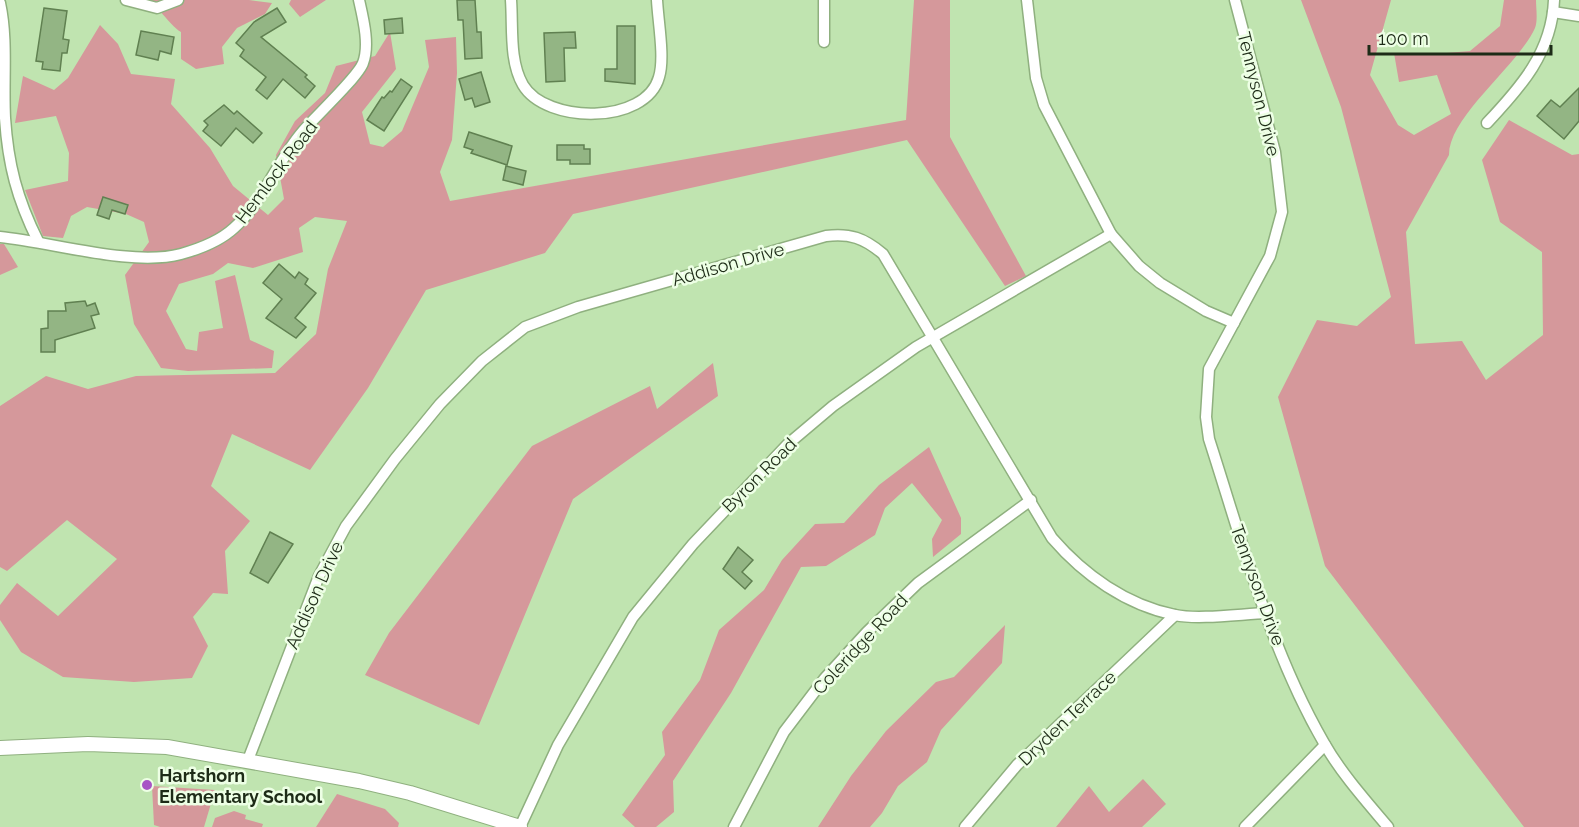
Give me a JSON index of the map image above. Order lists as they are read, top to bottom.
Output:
{
  "streets": {
    "street": [
      "Tennyson Drive",
      "Hemlock Road",
      "Addison Drive",
      "Byron Road",
      "Coleridge Road",
      "Dryden Terrace"
    ]
  },
  "crossings": [
    ["Tennyson Drive", "Addison Drive"],
    ["Addison Drive", "Byron Road"],
    ["Addison Drive", "Coleridge Road"],
    ["Addison Drive", "Dryden Terrace"]
  ],
  "places": ["Hartshorn Elementary School"],
  "scale_bar": "100 m"
}
